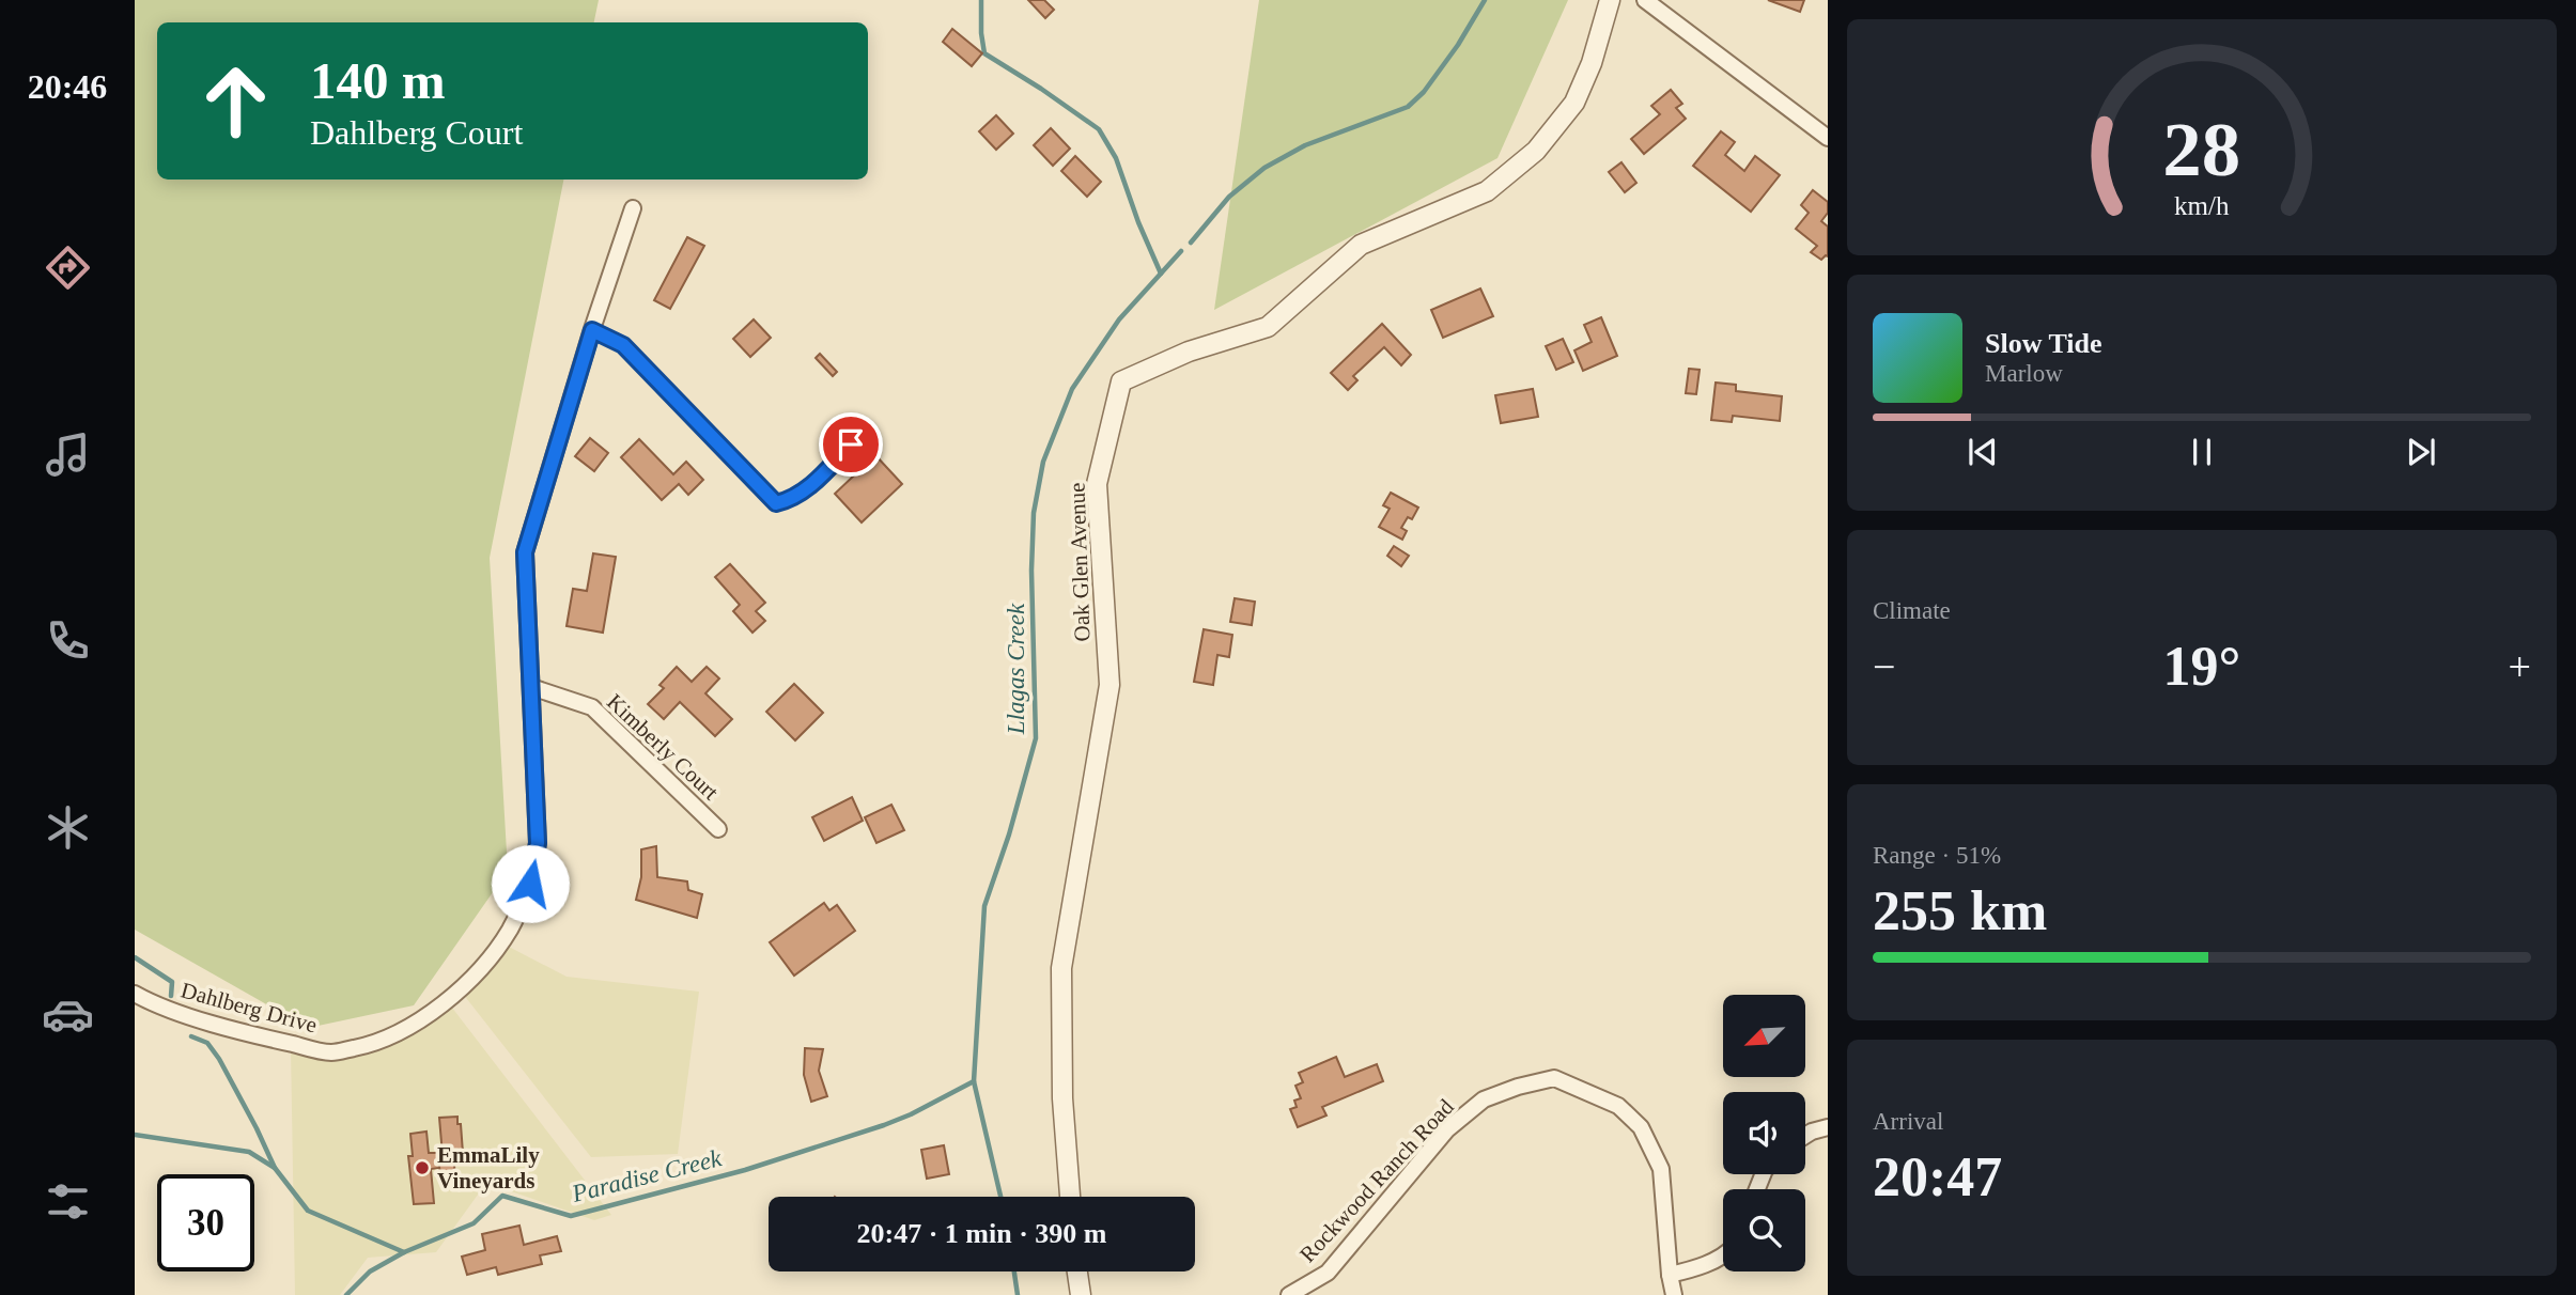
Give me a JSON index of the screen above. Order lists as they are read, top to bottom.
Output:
{
  "streets": {
    "street": [
      "Oak Glen Avenue",
      "Kimberly Court",
      "Dahlberg Drive",
      "Rockwood Ranch Road"
    ]
  },
  "crossings": [
    ["Kimberly Court", "Dahlberg Drive"]
  ],
  "water": ["Llagas Creek", "Paradise Creek"],
  "places": ["EmmaLily Vineyards"],
  "north": "bottom left",
  "page": {
    "tabs": "20:46",
    "turn": ["140 m", "Dahlberg Court"],
    "song": ["Slow Tide", "Marlow"],
    "tile": [
      "Climate",
      ["Range · 51%", "255 km"],
      ["Arrival", "20:47"]
    ],
    "heat": ["−", "19°", "+"],
    "limit": "30",
    "trip": "20:47 · 1 min · 390 m",
    "gauge": ["28", "km/h"]
  }
}
